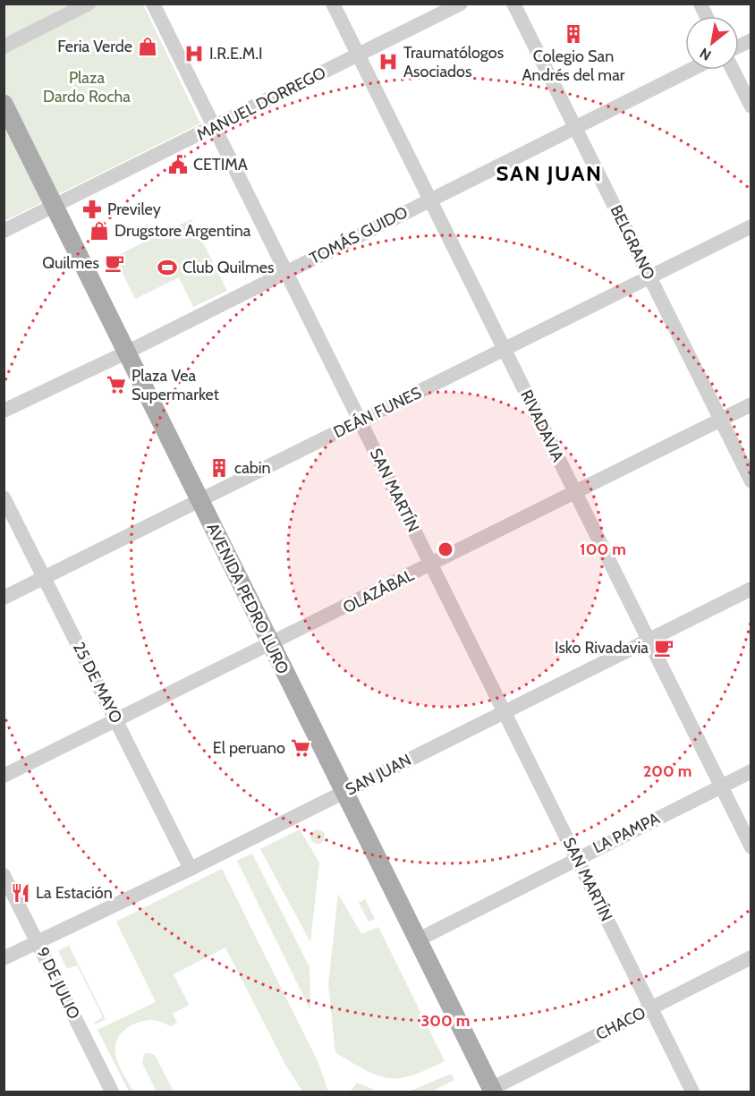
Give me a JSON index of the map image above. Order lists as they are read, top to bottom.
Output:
{
  "streets": {
    "main road": ["AVENIDA PEDRO LURO"],
    "street": [
      "MANUEL DORREGO",
      "TOMÁS GUIDO",
      "BELGRANO",
      "DEÁN FUNES",
      "RIVADAVIA",
      "SAN MARTÍN",
      "OLAZÁBAL",
      "25 DE MAYO",
      "SAN JUAN",
      "LA PAMPA",
      "9 DE JULIO",
      "CHACO"
    ]
  },
  "crossings": [
    ["MANUEL DORREGO", "RIVADAVIA"],
    ["MANUEL DORREGO", "SAN MARTÍN"],
    ["MANUEL DORREGO", "AVENIDA PEDRO LURO"],
    ["TOMÁS GUIDO", "BELGRANO"],
    ["TOMÁS GUIDO", "RIVADAVIA"],
    ["TOMÁS GUIDO", "SAN MARTÍN"],
    ["TOMÁS GUIDO", "AVENIDA PEDRO LURO"],
    ["BELGRANO", "DEÁN FUNES"],
    ["BELGRANO", "OLAZÁBAL"],
    ["DEÁN FUNES", "RIVADAVIA"],
    ["DEÁN FUNES", "SAN MARTÍN"],
    ["DEÁN FUNES", "AVENIDA PEDRO LURO"],
    ["DEÁN FUNES", "25 DE MAYO"],
    ["RIVADAVIA", "OLAZÁBAL"],
    ["RIVADAVIA", "SAN JUAN"],
    ["RIVADAVIA", "LA PAMPA"],
    ["SAN MARTÍN", "OLAZÁBAL"],
    ["SAN MARTÍN", "SAN JUAN"],
    ["SAN MARTÍN", "LA PAMPA"],
    ["SAN MARTÍN", "CHACO"],
    ["OLAZÁBAL", "AVENIDA PEDRO LURO"],
    ["OLAZÁBAL", "25 DE MAYO"],
    ["AVENIDA PEDRO LURO", "SAN JUAN"],
    ["AVENIDA PEDRO LURO", "LA PAMPA"],
    ["AVENIDA PEDRO LURO", "CHACO"],
    ["25 DE MAYO", "SAN JUAN"],
    ["SAN JUAN", "9 DE JULIO"]
  ],
  "districts": ["SAN JUAN"],
  "parks": ["Plaza Dardo Rocha"],
  "places": {
    "building": ["Colegio San Andrés del mar", "cabin"],
    "shop": ["Feria Verde", "Drugstore Argentina"],
    "hospital": ["I.R.E.M.I", "Traumatólogos Asociados"],
    "public building": ["CETIMA"],
    "pharmacy": ["Previley"],
    "cafe": ["Quilmes", "Isko Rivadavia"],
    "sports": ["Club Quilmes"],
    "supermarket": ["Plaza Vea Supermarket", "El peruano"],
    "restaurant": ["La Estación"]
  },
  "north": "bottom left",
  "rings": ["100 m", "200 m", "300 m"]
}
